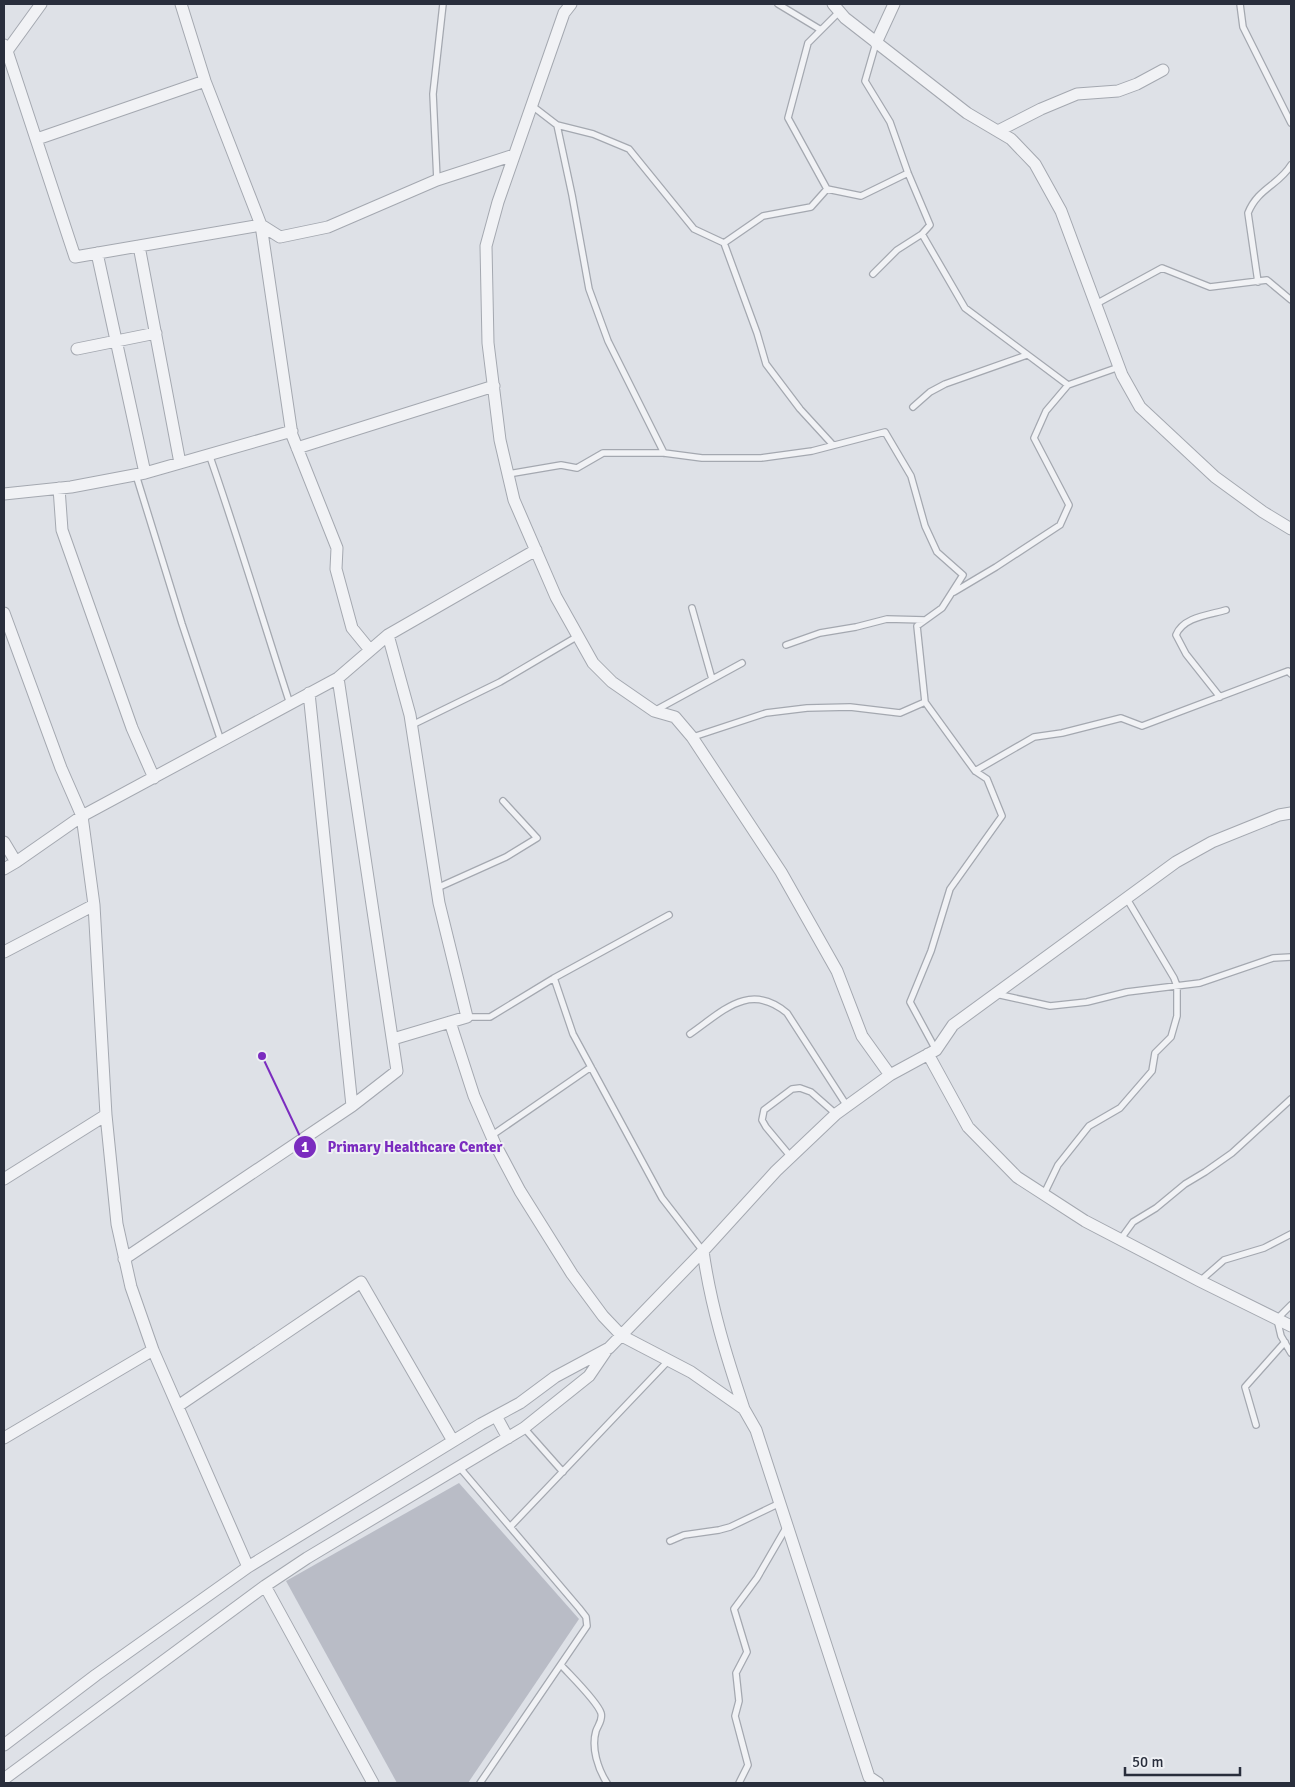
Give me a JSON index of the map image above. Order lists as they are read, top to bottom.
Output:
{
  "places": ["Primary Healthcare Center"],
  "scale_bar": "50 m"
}
